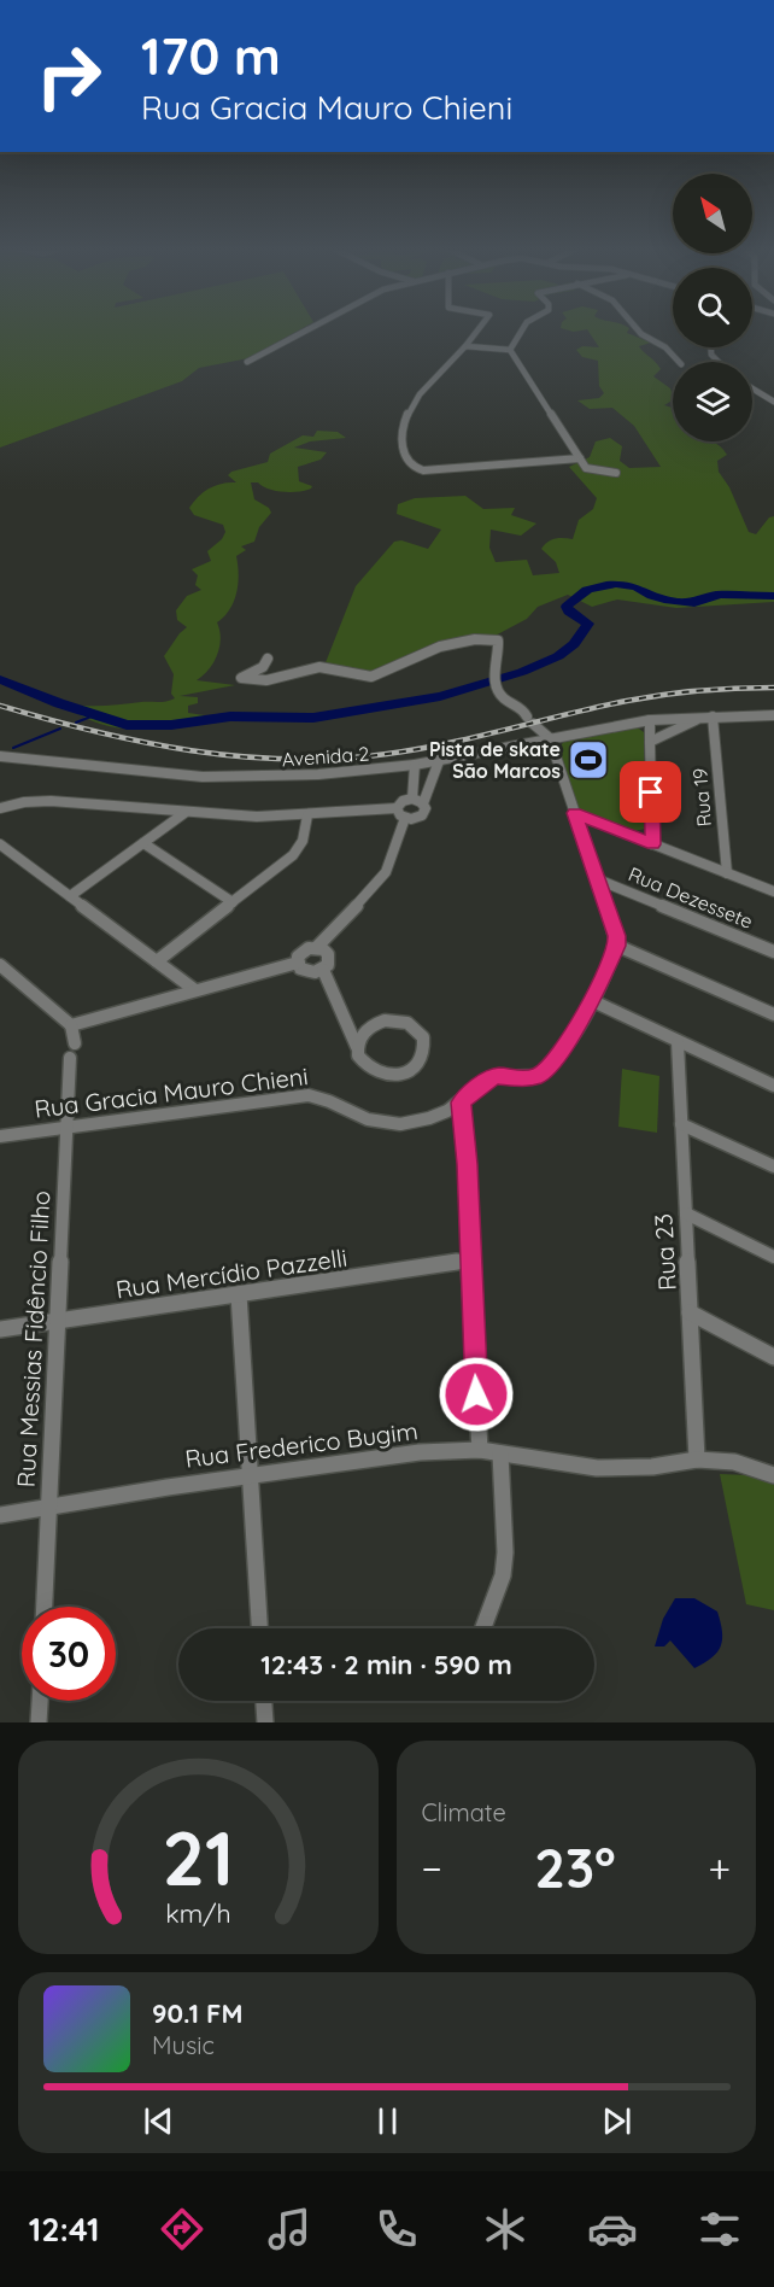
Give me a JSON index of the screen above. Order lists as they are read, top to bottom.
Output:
{
  "streets": {
    "street": [
      "Avenida 2",
      "Rua 19",
      "Rua Dezessete",
      "Rua Gracia Mauro Chieni",
      "Rua 23",
      "Rua Mercídio Pazzelli",
      "Rua Messias Fidêncio Filho",
      "Rua Frederico Bugim"
    ]
  },
  "crossings": [
    ["Avenida 2", "Rua 19"],
    ["Rua Gracia Mauro Chieni", "Rua Messias Fidêncio Filho"],
    ["Rua 23", "Rua Frederico Bugim"],
    ["Rua Mercídio Pazzelli", "Rua Messias Fidêncio Filho"],
    ["Rua Messias Fidêncio Filho", "Rua Frederico Bugim"]
  ],
  "places": {
    "sports": ["Pista de skate São Marcos"]
  },
  "north": "top left",
  "page": {
    "turn": ["170 m", "Rua Gracia Mauro Chieni"],
    "limit": "30",
    "trip": "12:43 · 2 min · 590 m",
    "tile": "Climate",
    "heat": ["−", "23°", "+"],
    "song": ["90.1 FM", "Music"],
    "tabs": "12:41",
    "gauge": ["21", "km/h"]
  }
}
